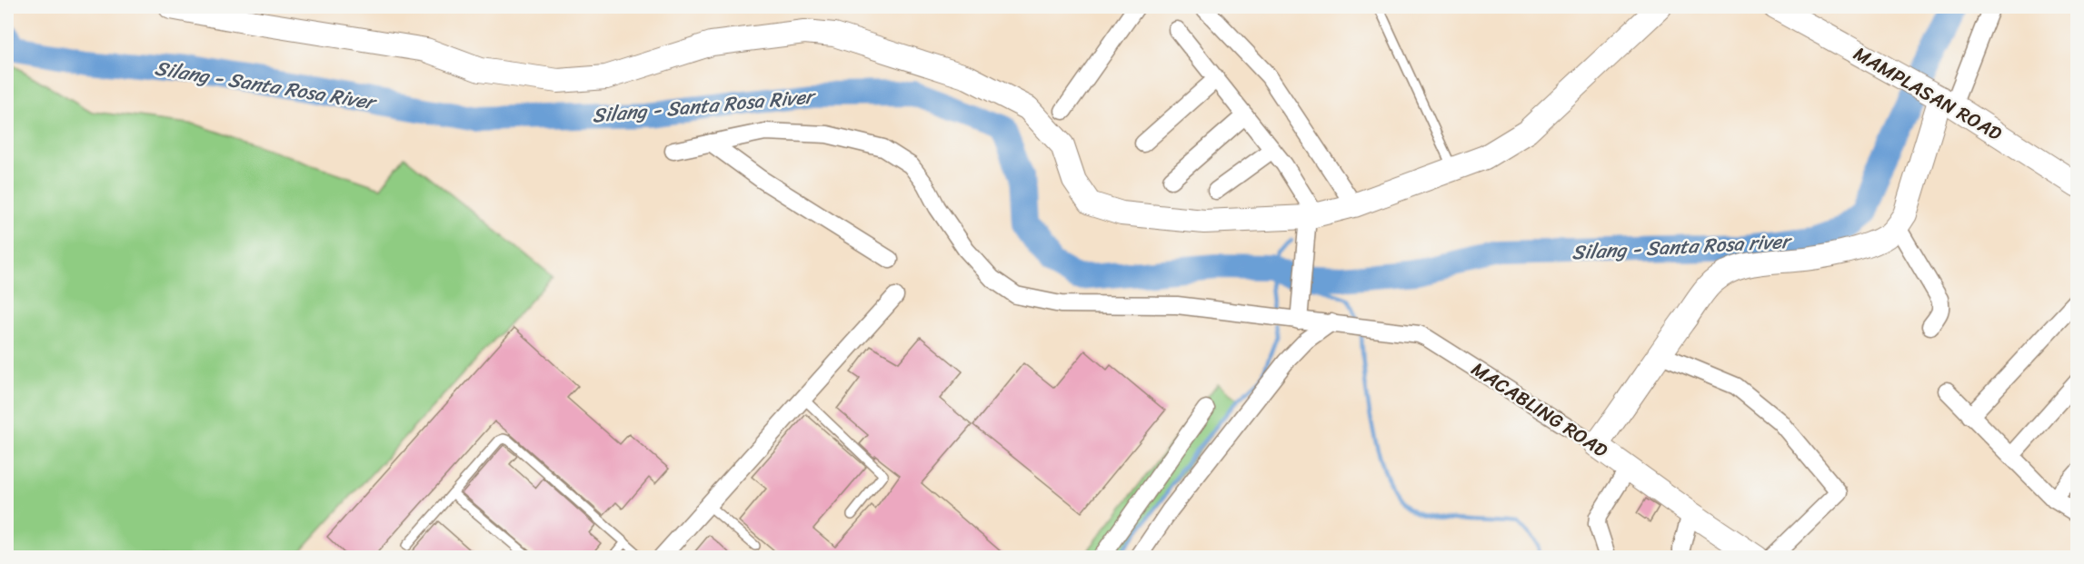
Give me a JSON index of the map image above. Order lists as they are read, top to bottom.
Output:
{
  "streets": {
    "street": ["MAMPLASAN ROAD", "MACABLING ROAD"]
  },
  "water": ["Silang - Santa Rosa River", "Silang - Santa Rosa river"]
}
